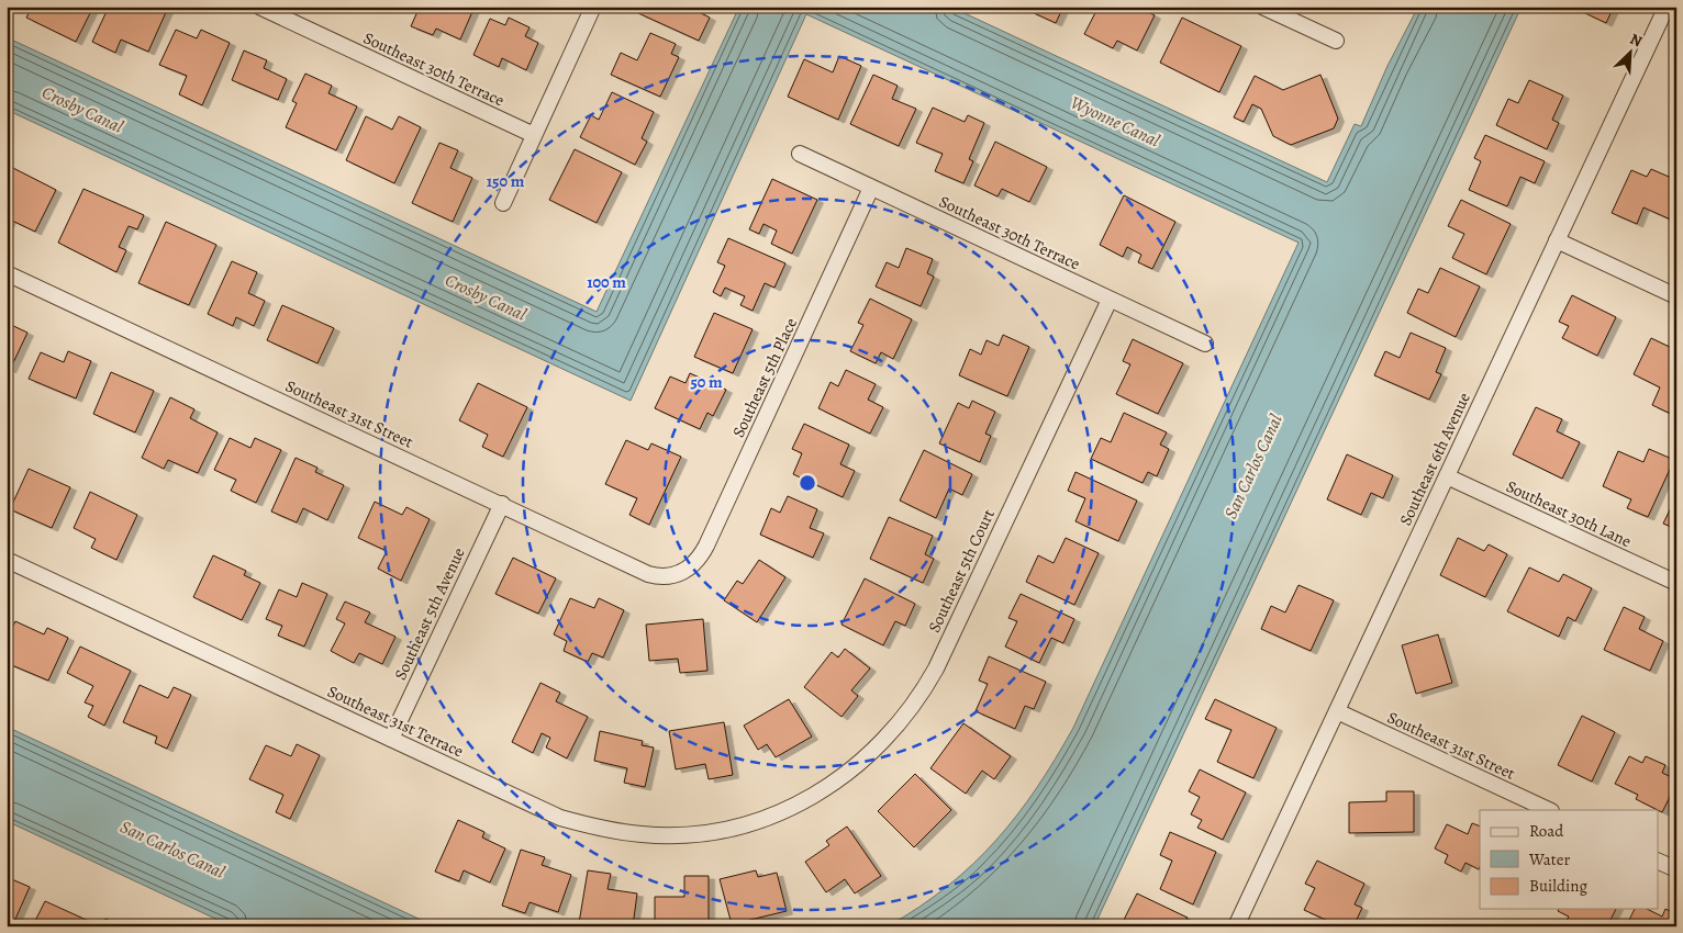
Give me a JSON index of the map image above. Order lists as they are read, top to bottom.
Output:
{
  "streets": {
    "street": [
      "Southeast 30th Terrace",
      "Southeast 5th Place",
      "Southeast 31st Street",
      "Southeast 6th Avenue",
      "Southeast 30th Lane",
      "Southeast 5th Court",
      "Southeast 5th Avenue",
      "Southeast 31st Terrace"
    ]
  },
  "crossings": [
    ["Southeast 30th Terrace", "Southeast 5th Place"],
    ["Southeast 30th Terrace", "Southeast 5th Court"],
    ["Southeast 5th Place", "Southeast 31st Street"],
    ["Southeast 31st Street", "Southeast 6th Avenue"],
    ["Southeast 31st Street", "Southeast 5th Avenue"],
    ["Southeast 6th Avenue", "Southeast 30th Lane"],
    ["Southeast 5th Court", "Southeast 31st Terrace"],
    ["Southeast 5th Avenue", "Southeast 31st Terrace"]
  ],
  "water": ["Crosby Canal", "Wyonne Canal", "San Carlos Canal"],
  "legend": ["Road", "Water", "Building"],
  "north": "top right",
  "rings": ["150 m", "100 m", "50 m"]
}
